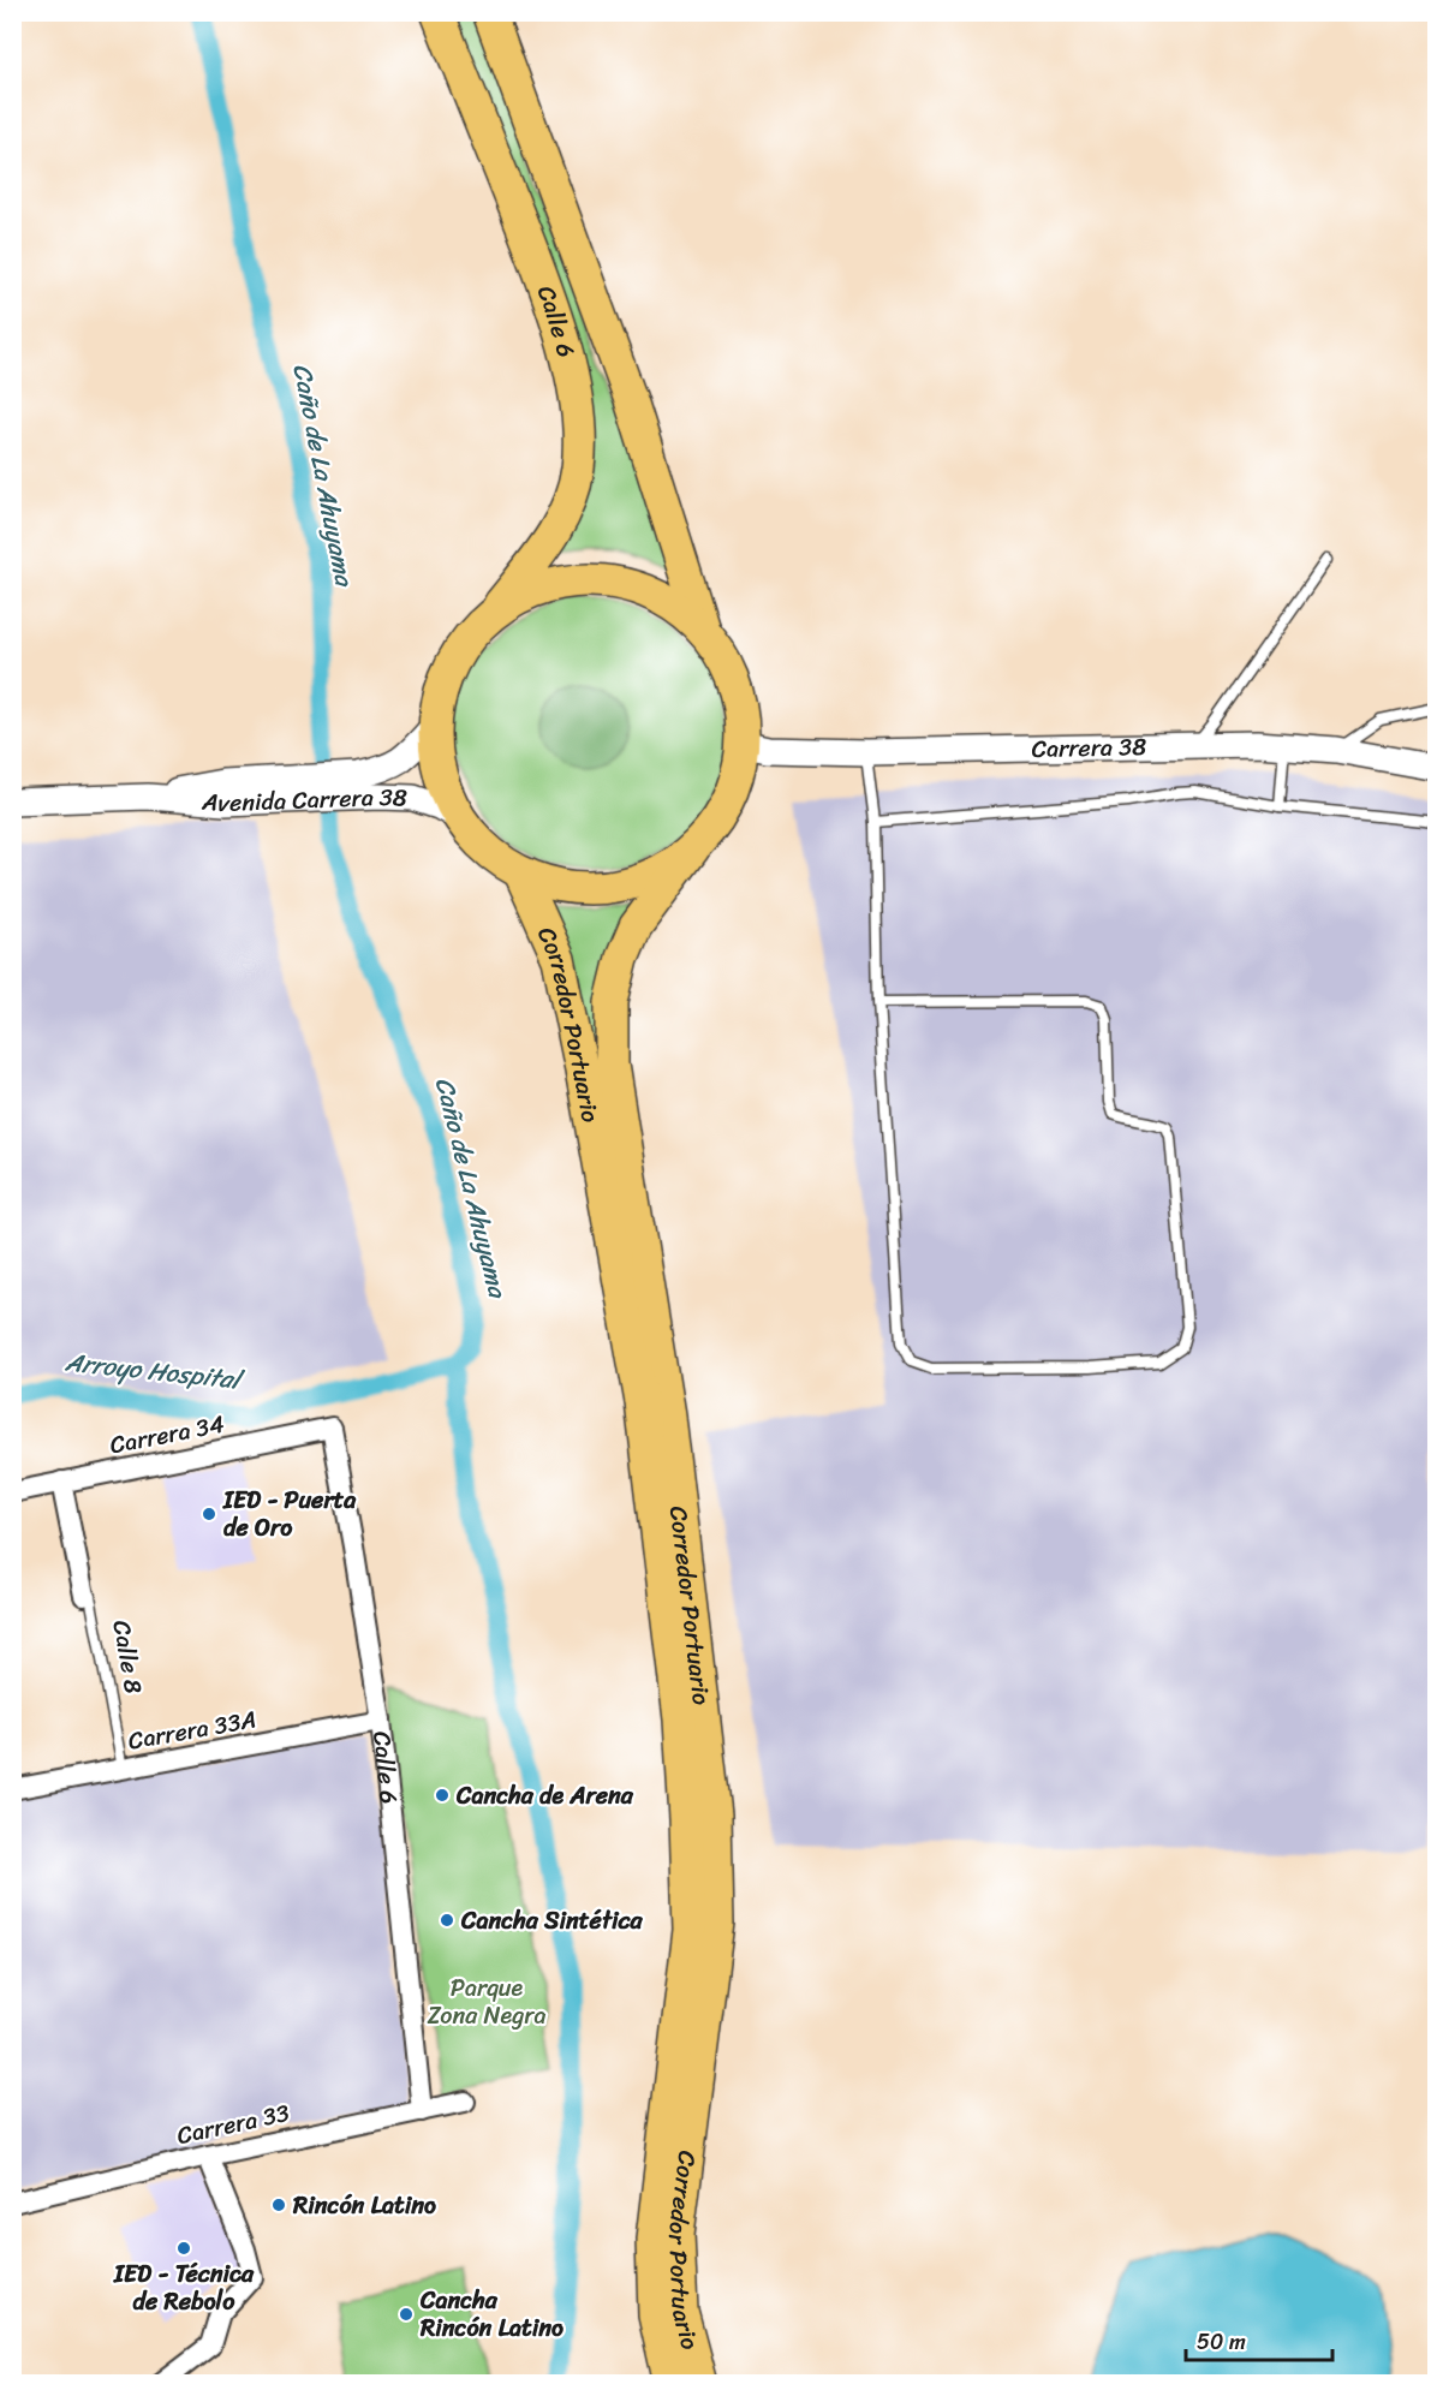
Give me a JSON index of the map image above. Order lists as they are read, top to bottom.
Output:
{
  "streets": {
    "main road": ["Calle 6", "Corredor Portuario"],
    "street": [
      "Carrera 38",
      "Avenida Carrera 38",
      "Carrera 34",
      "Calle 8",
      "Carrera 33A",
      "Carrera 33"
    ]
  },
  "crossings": [
    ["Calle 6", "Carrera 34"],
    ["Calle 6", "Carrera 33A"],
    ["Calle 6", "Carrera 33"],
    ["Carrera 34", "Calle 8"],
    ["Calle 8", "Carrera 33A"]
  ],
  "water": ["Caño de La Ahuyama", "Arroyo Hospital"],
  "parks": ["Parque Zona Negra"],
  "places": [
    "IED - Puerta de Oro",
    "Cancha de Arena",
    "Cancha Sintética",
    "Rincón Latino",
    "IED - Técnica de Rebolo",
    "Cancha Rincón Latino"
  ],
  "scale_bar": "50 m"
}
